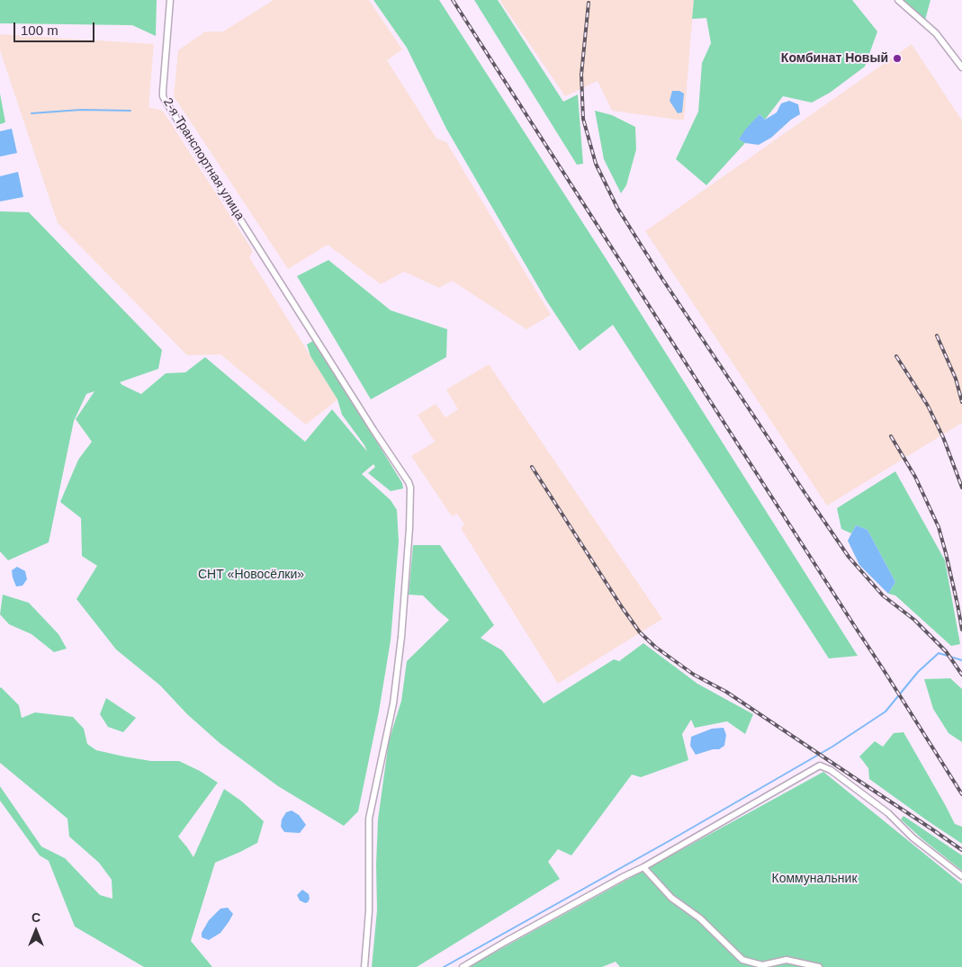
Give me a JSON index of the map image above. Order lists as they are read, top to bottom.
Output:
{
  "streets": {
    "street": ["2-я Транспортная улица"]
  },
  "parks": ["СНТ «Новосёлки»", "Коммунальник"],
  "places": ["Комбинат Новый"],
  "scale_bar": "100 m",
  "north": "top"
}
